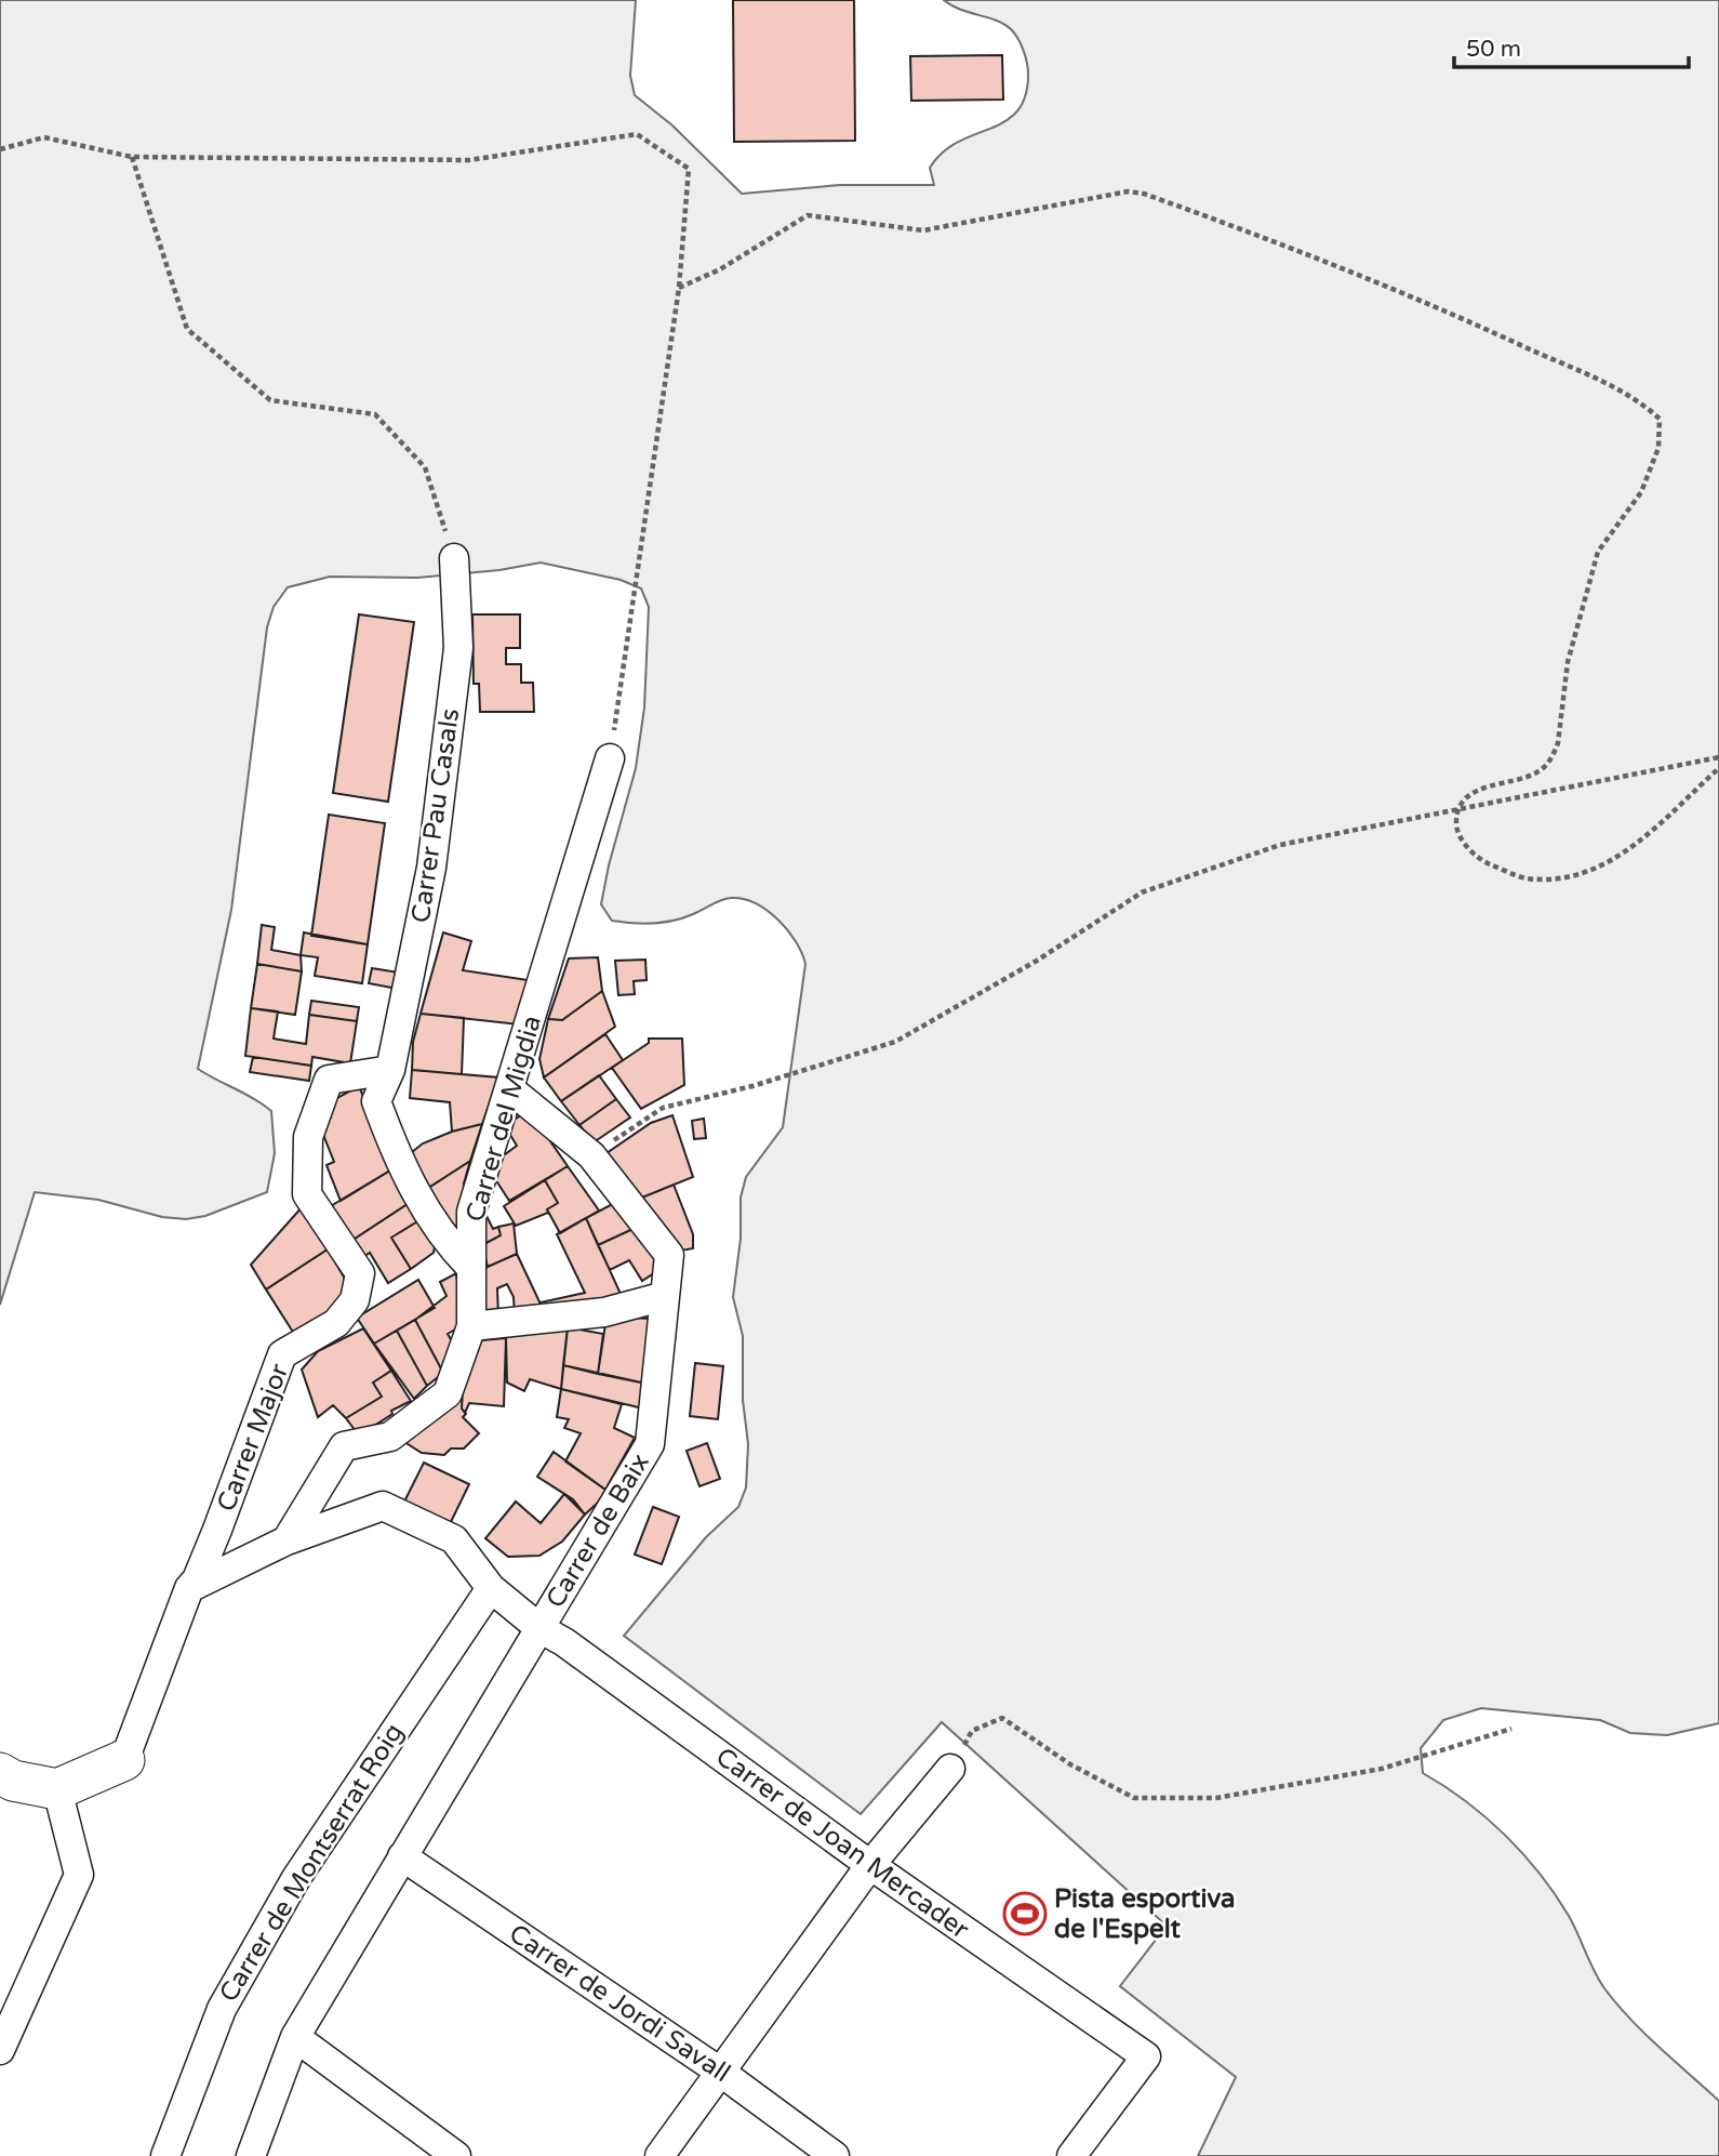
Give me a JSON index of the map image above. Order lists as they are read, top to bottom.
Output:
{
  "streets": {
    "street": [
      "Carrer Pau Casals",
      "Carrer del Migdia",
      "Carrer Major",
      "Carrer de Baix",
      "Carrer de Joan Mercader",
      "Carrer de Montserrat Roig",
      "Carrer de Jordi Savall"
    ]
  },
  "crossings": [
    ["Carrer Pau Casals", "Carrer del Migdia"],
    ["Carrer Pau Casals", "Carrer Major"],
    ["Carrer del Migdia", "Carrer de Baix"],
    ["Carrer del Migdia", "Carrer de Joan Mercader"],
    ["Carrer de Baix", "Carrer de Joan Mercader"],
    ["Carrer de Joan Mercader", "Carrer de Montserrat Roig"]
  ],
  "places": {
    "sports": ["Pista esportiva de l'Espelt"]
  },
  "scale_bar": "50 m"
}
